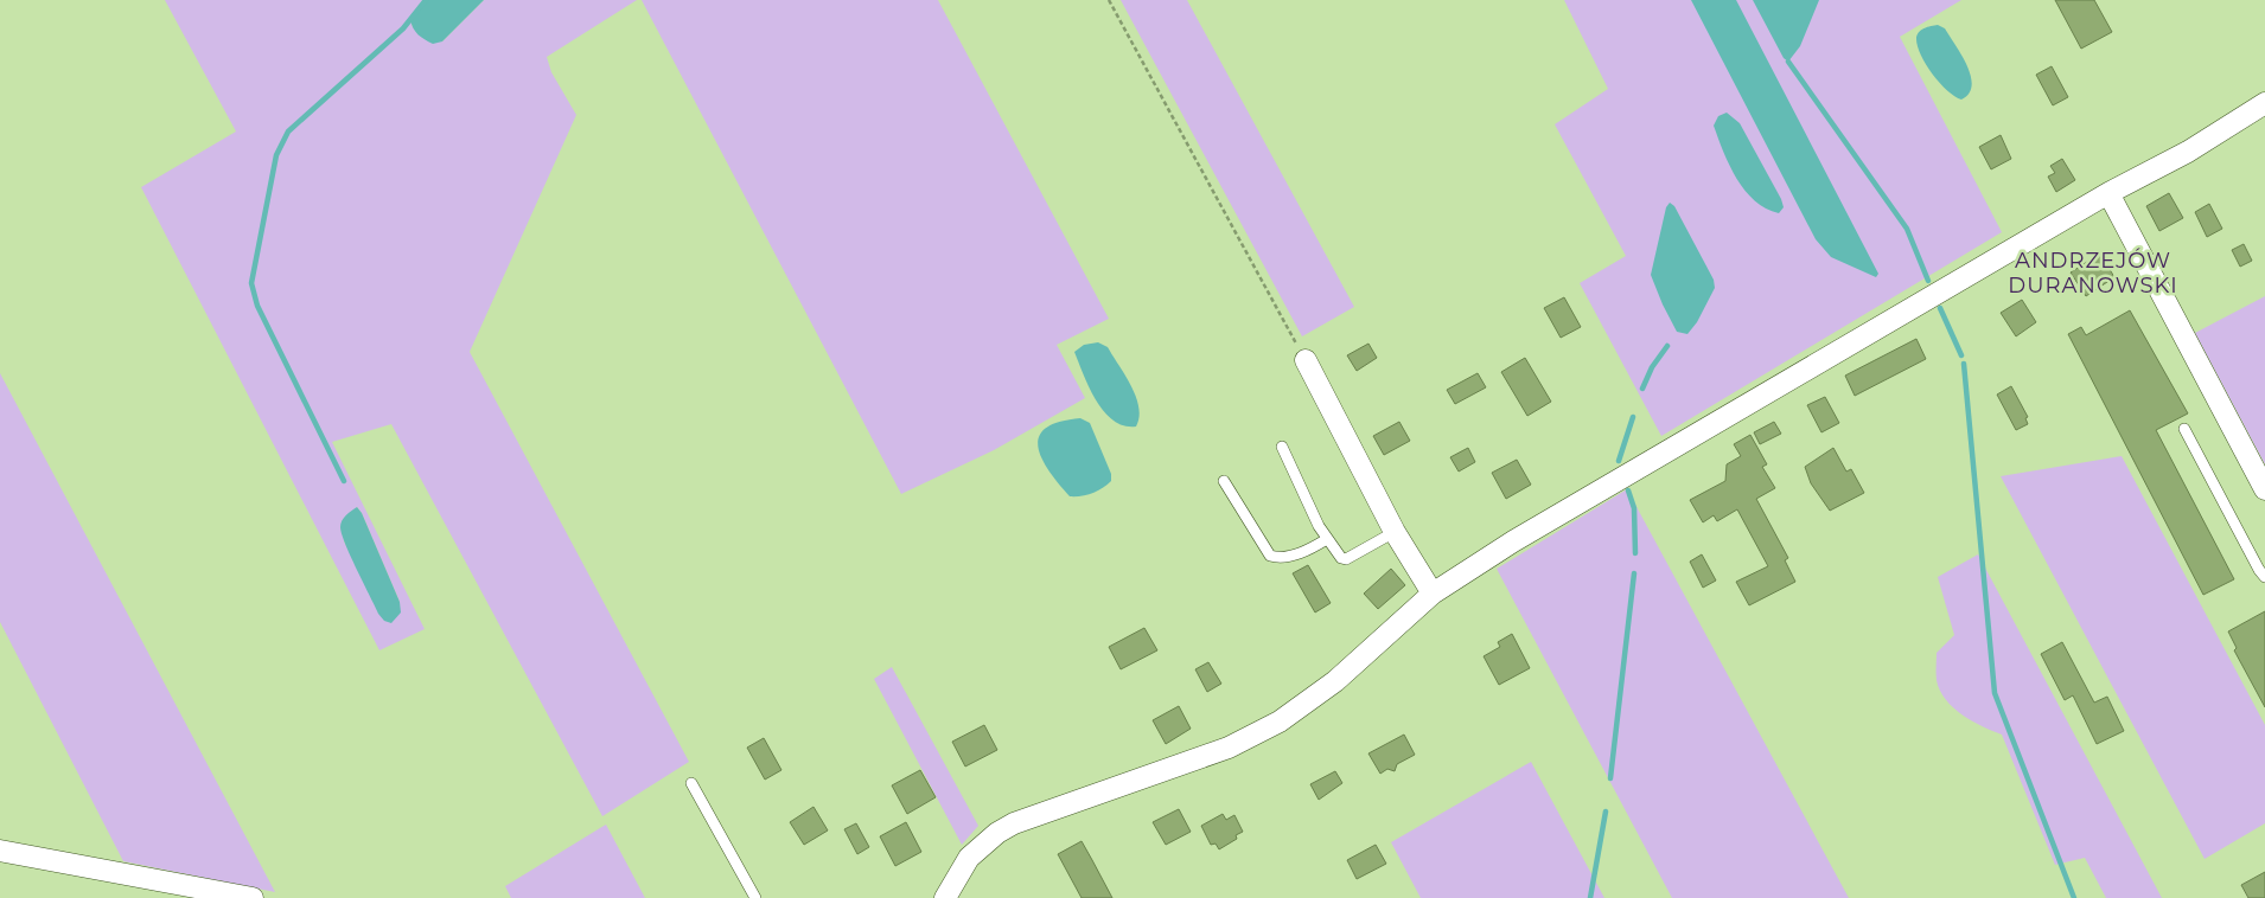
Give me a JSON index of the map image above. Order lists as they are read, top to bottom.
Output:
{
  "districts": ["ANDRZEJÓW DURANOWSKI"]
}
